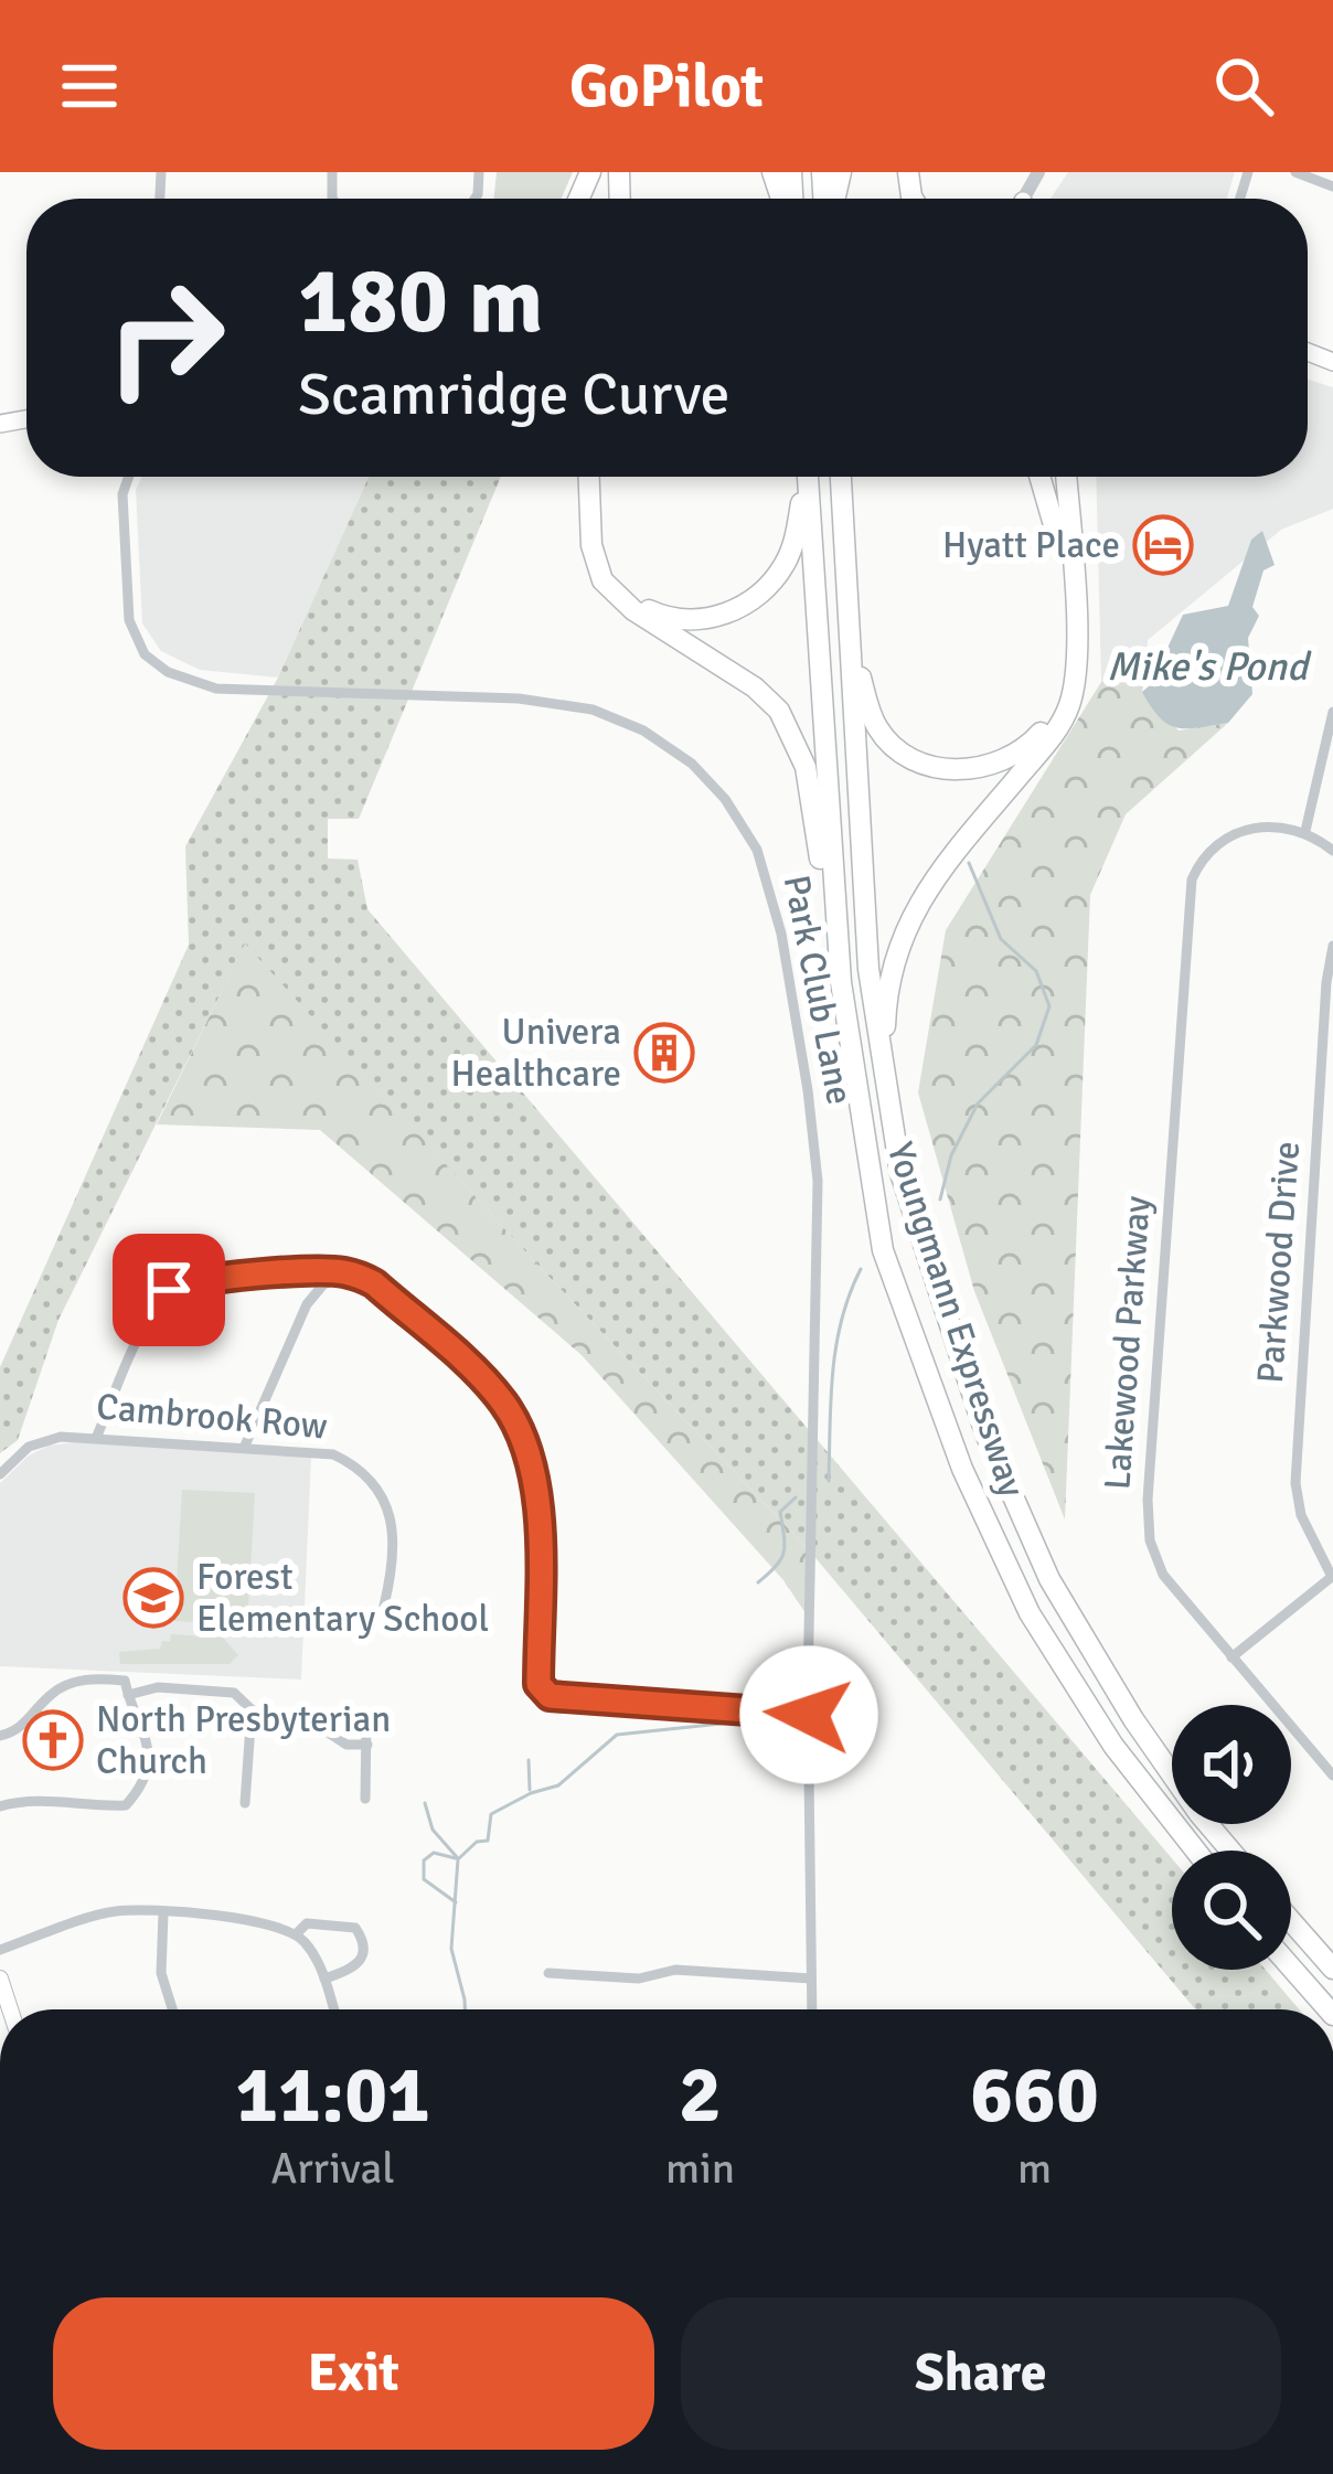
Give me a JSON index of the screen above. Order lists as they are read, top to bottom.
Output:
{
  "streets": {
    "highway": ["Youngmann Expressway"],
    "street": [
      "Park Club Lane",
      "Parkwood Drive",
      "Lakewood Parkway",
      "Cambrook Row"
    ]
  },
  "water": ["Mike's Pond"],
  "places": {
    "hotel": ["Hyatt Place"],
    "building": ["Univera Healthcare"],
    "school or university": ["Forest Elementary School"],
    "church": ["North Presbyterian Church"]
  },
  "page": {
    "header": "GoPilot",
    "turn": ["180 m", "Scamridge Curve"],
    "eta": [
      "11:01",
      "Arrival",
      "2",
      "min",
      "660",
      "m"
    ],
    "buttons": ["Exit", "Share"]
  }
}
